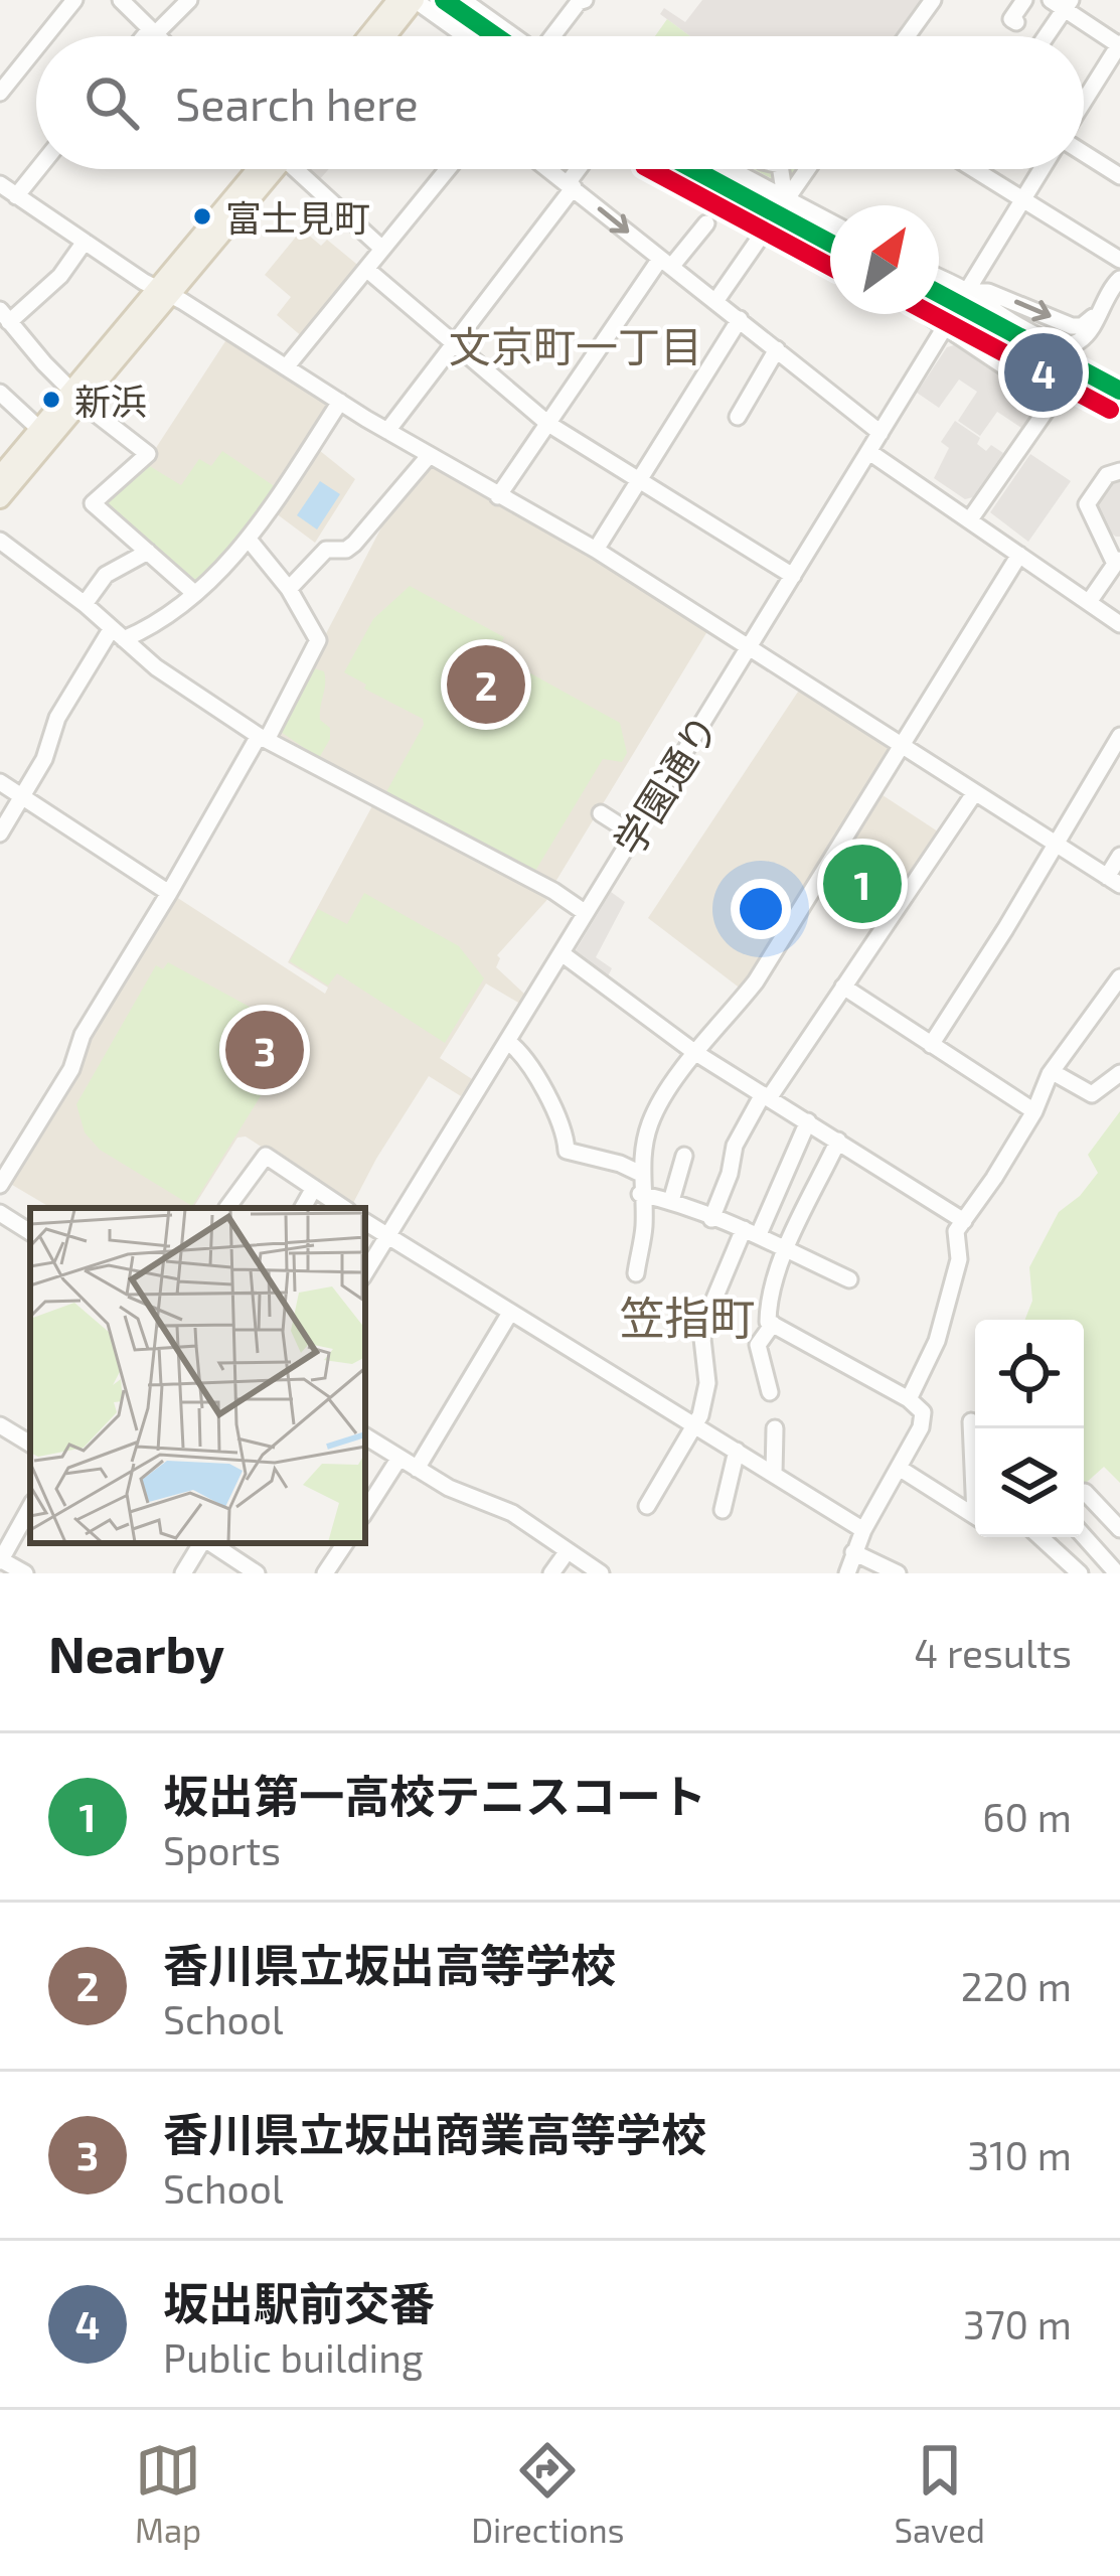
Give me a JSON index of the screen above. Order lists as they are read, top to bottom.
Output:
{
  "streets": {
    "street": ["学園通り"]
  },
  "districts": ["文京町一丁目", "笠指町"],
  "places": ["富士見町", "新浜"],
  "north": "top right",
  "page": {
    "search": "Search here",
    "pins": [
      "4",
      "2",
      "1",
      "3"
    ],
    "heading": ["Nearby", "4 results"],
    "list": [
      {
        "mark": "1",
        "name": "坂出第一高校テニスコート",
        "note": "Sports",
        "value": "60 m"
      },
      {
        "mark": "2",
        "name": "香川県立坂出高等学校",
        "note": "School",
        "value": "220 m"
      },
      {
        "mark": "3",
        "name": "香川県立坂出商業高等学校",
        "note": "School",
        "value": "310 m"
      },
      {
        "mark": "4",
        "name": "坂出駅前交番",
        "note": "Public building",
        "value": "370 m"
      }
    ],
    "nav": ["Map", "Directions", "Saved"]
  }
}
